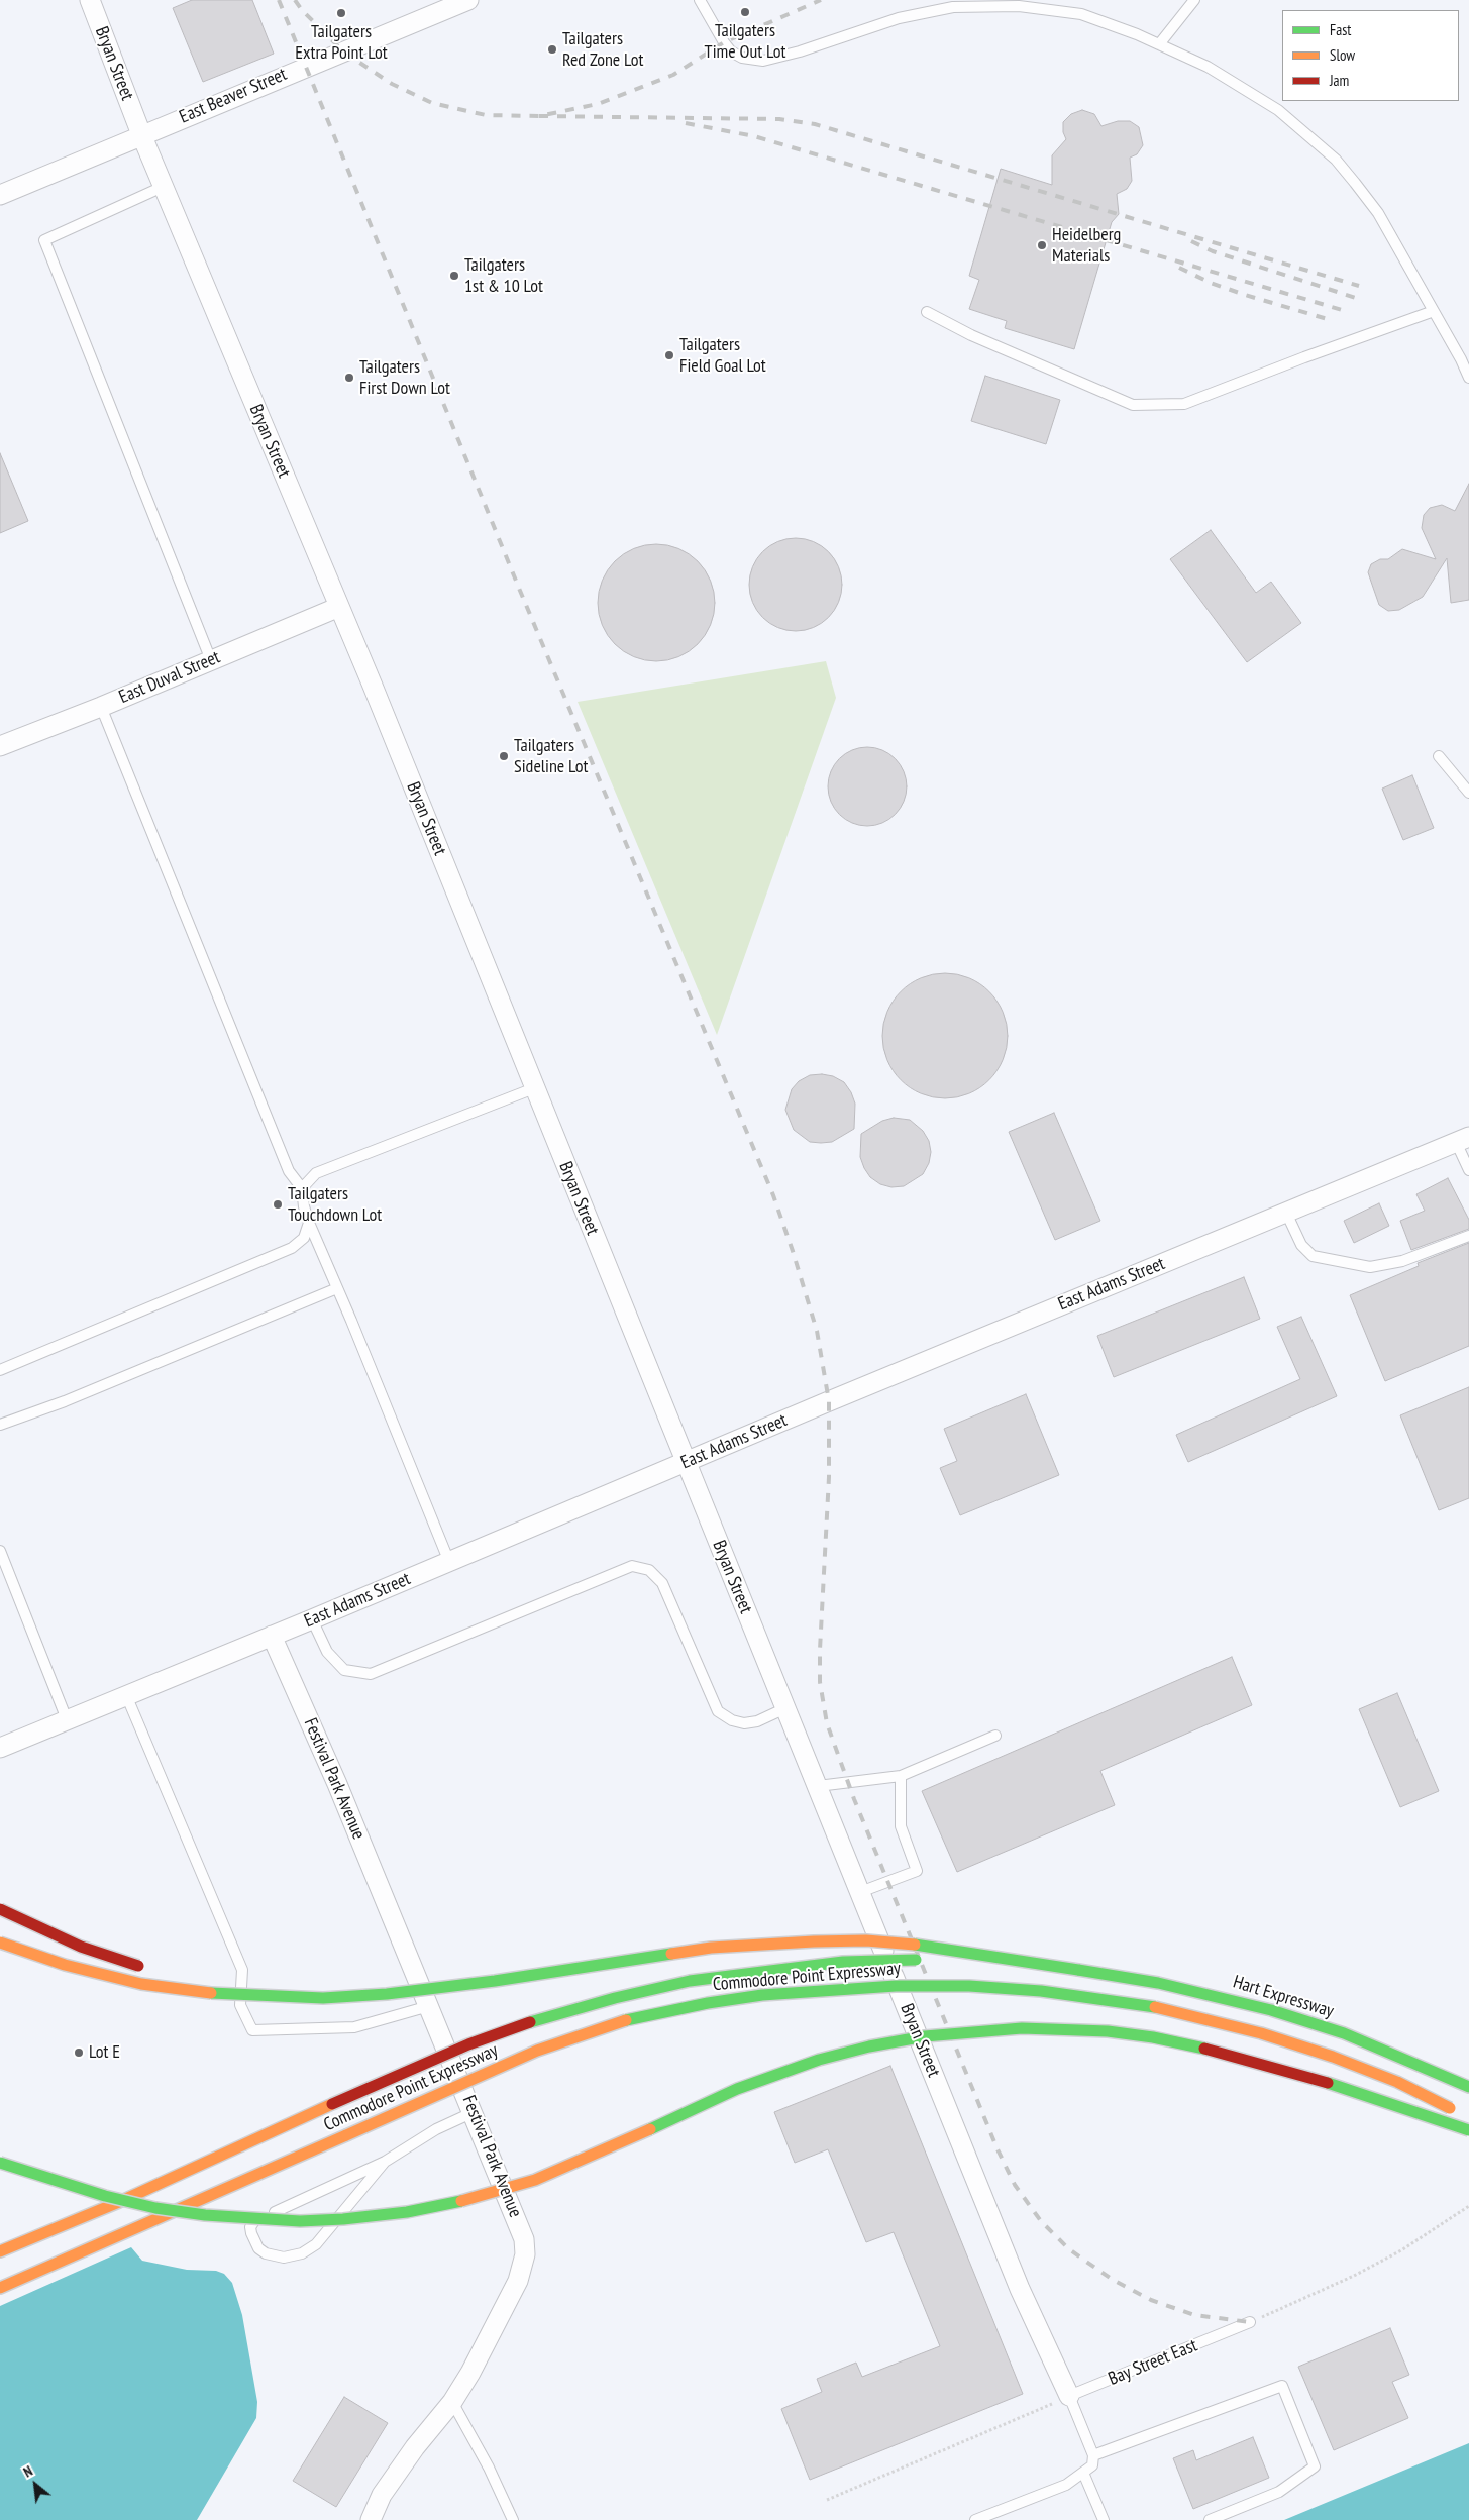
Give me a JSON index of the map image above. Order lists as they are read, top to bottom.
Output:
{
  "streets": {
    "highway": ["Commodore Point Expressway", "Hart Expressway"],
    "street": [
      "Bryan Street",
      "East Beaver Street",
      "East Duval Street",
      "East Adams Street",
      "Festival Park Avenue"
    ],
    "lane": ["Bay Street East"]
  },
  "crossings": [
    ["Bryan Street", "East Beaver Street"],
    ["Bryan Street", "East Duval Street"],
    ["Bryan Street", "East Adams Street"],
    ["Bryan Street", "Bay Street East"],
    ["East Adams Street", "Festival Park Avenue"],
    ["Commodore Point Expressway", "Hart Expressway"]
  ],
  "places": [
    "Tailgaters Time Out Lot",
    "Tailgaters Extra Point Lot",
    "Tailgaters Red Zone Lot",
    "Heidelberg Materials",
    "Tailgaters 1st & 10 Lot",
    "Tailgaters Field Goal Lot",
    "Tailgaters First Down Lot",
    "Tailgaters Sideline Lot",
    "Tailgaters Touchdown Lot",
    "Lot E"
  ],
  "legend": ["Fast", "Slow", "Jam"],
  "north": "top left"
}
